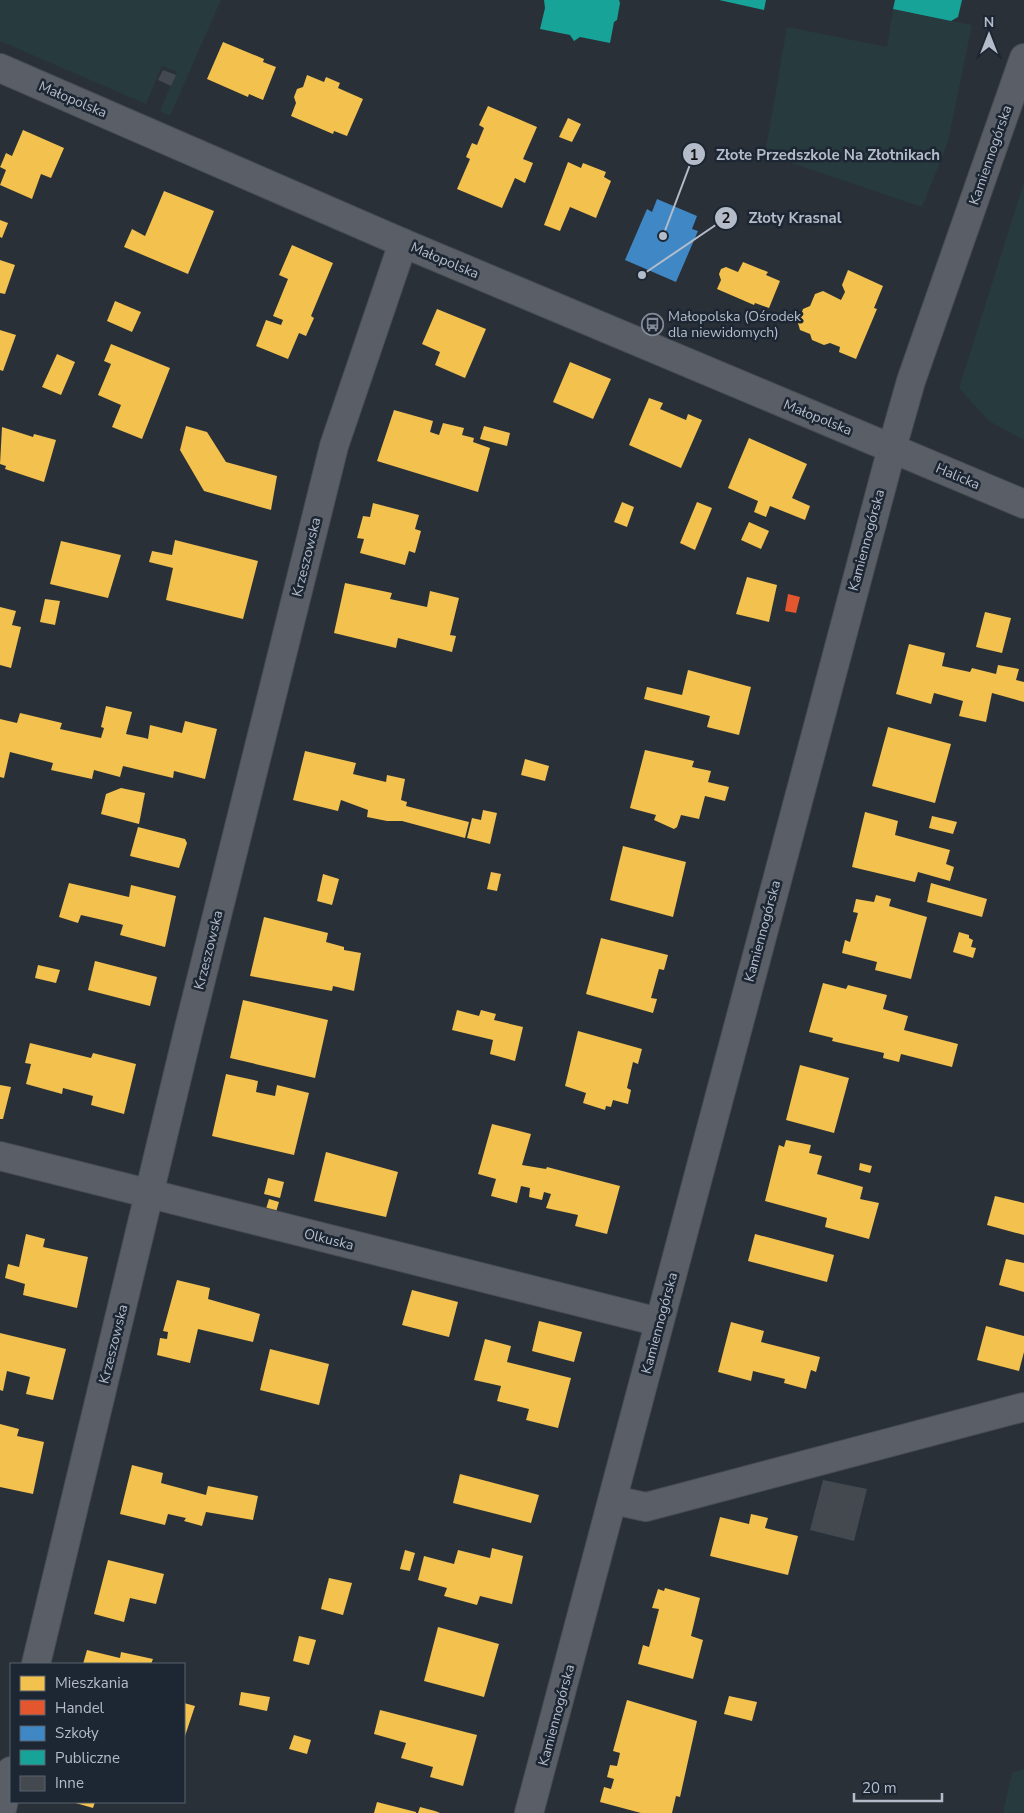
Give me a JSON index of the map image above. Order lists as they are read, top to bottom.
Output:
{
  "streets": {
    "street": [
      "Małopolska",
      "Kamiennogórska",
      "Halicka",
      "Krzeszowska",
      "Olkuska"
    ]
  },
  "crossings": [
    ["Małopolska", "Kamiennogórska"],
    ["Małopolska", "Halicka"],
    ["Małopolska", "Krzeszowska"],
    ["Kamiennogórska", "Halicka"],
    ["Kamiennogórska", "Olkuska"],
    ["Krzeszowska", "Olkuska"]
  ],
  "places": {
    "other": ["Złote Przedszkole Na Złotnikach", "Złoty Krasnal"],
    "bus stop": ["Małopolska (Ośrodek dla niewidomych)"]
  },
  "legend": [
    "Mieszkania",
    "Handel",
    "Szkoły",
    "Publiczne",
    "Inne"
  ],
  "scale_bar": "20 m",
  "north": "top"
}
